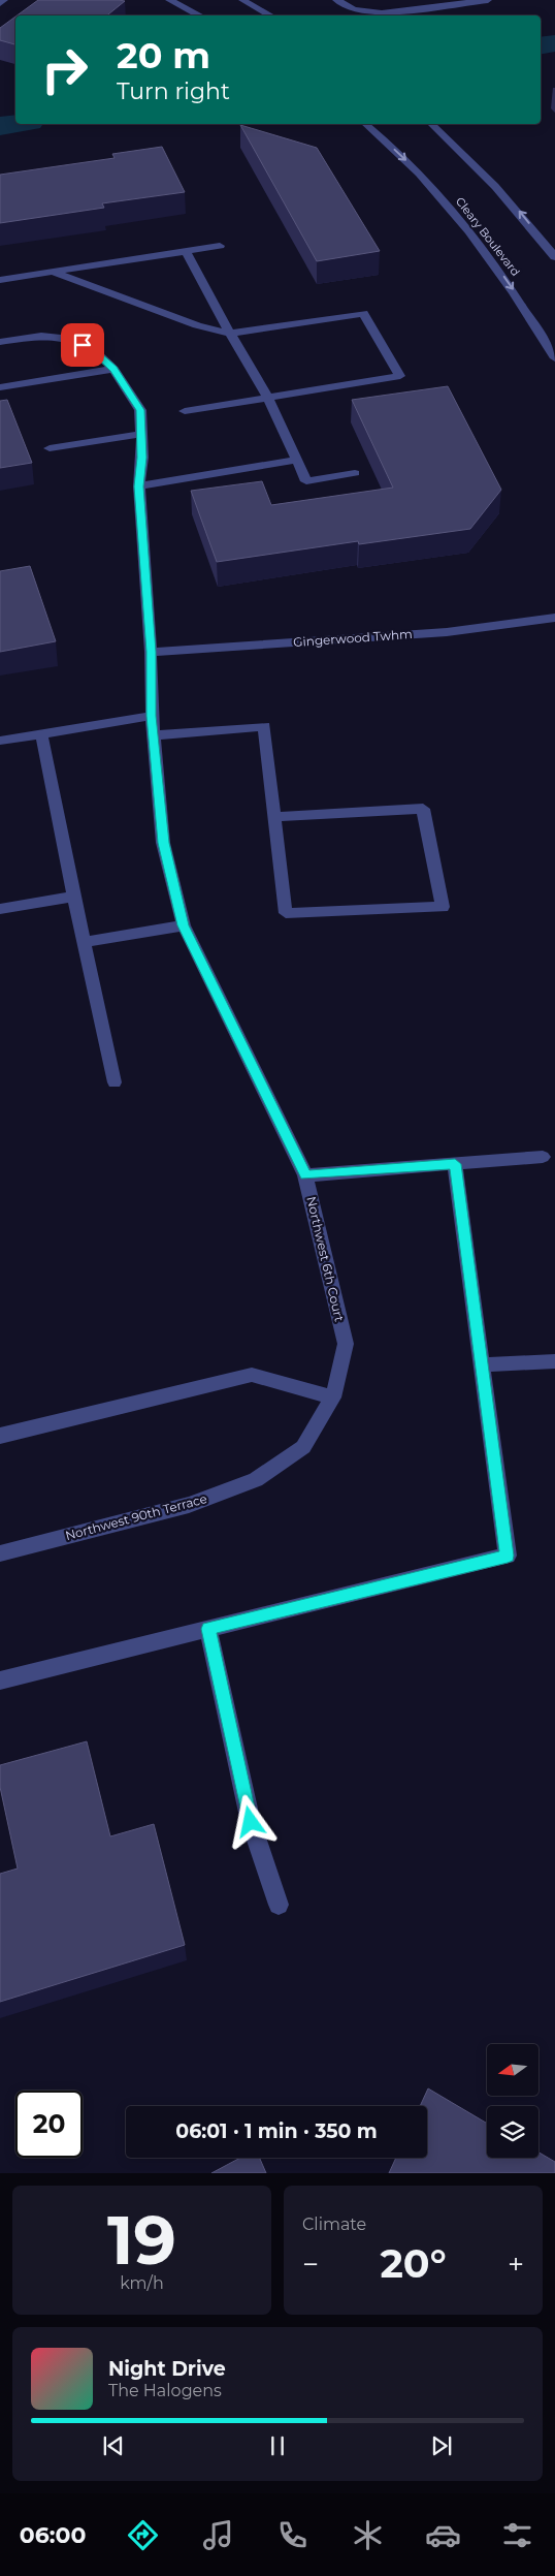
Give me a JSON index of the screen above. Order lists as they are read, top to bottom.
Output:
{
  "streets": {
    "street": [
      "Cleary Boulevard",
      "Gingerwood Twhm",
      "Northwest 6th Court",
      "Northwest 90th Terrace"
    ]
  },
  "crossings": [
    ["Gingerwood Twhm", "Northwest 6th Court"],
    ["Northwest 6th Court", "Northwest 90th Terrace"]
  ],
  "north": "left",
  "page": {
    "turn": ["20 m", "Turn right"],
    "limit": "20",
    "trip": "06:01 · 1 min · 350 m",
    "tile": [
      ["19", "km/h"],
      "Climate"
    ],
    "heat": ["−", "20°", "+"],
    "song": ["Night Drive", "The Halogens"],
    "tabs": "06:00"
  }
}
